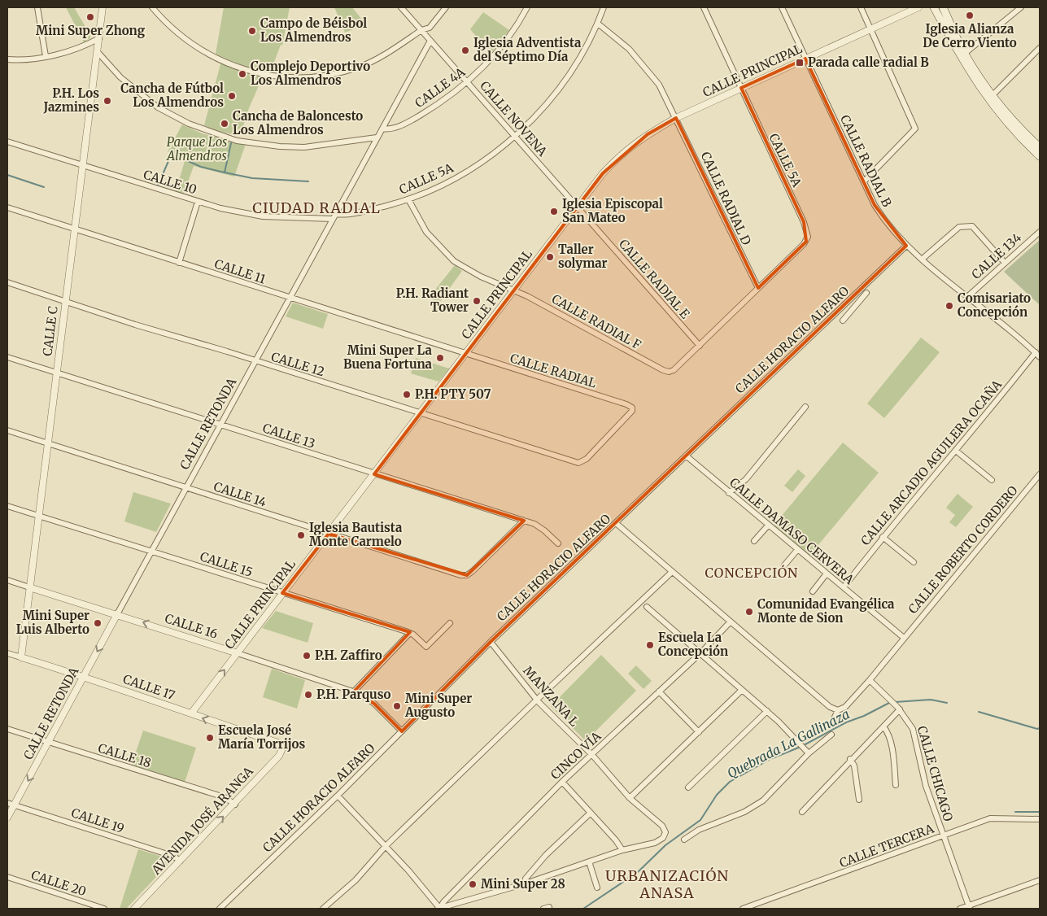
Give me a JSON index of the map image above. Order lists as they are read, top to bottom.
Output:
{
  "streets": {
    "street": [
      "CALLE PRINCIPAL",
      "CALLE 4A",
      "CALLE NOVENA",
      "CALLE 5A",
      "CALLE RADIAL B",
      "CALLE 10",
      "CALLE RADIAL D",
      "CALLE 134",
      "CALLE 11",
      "CALLE RADIAL E",
      "CALLE RADIAL F",
      "CALLE C",
      "CALLE HORACIO ALFARO",
      "CALLE 12",
      "CALLE RADIAL",
      "CALLE RETONDA",
      "CALLE 13",
      "CALLE ARCADIO AGUILERA OCAÑA",
      "CALLE 14",
      "CALLE DAMASO CERVERA",
      "CALLE ROBERTO CORDERO",
      "CALLE 15",
      "CALLE 16",
      "CALLE 17",
      "MANZANA L",
      "CALLE 18",
      "CINCO VÍA",
      "CALLE CHICAGO",
      "CALLE 19",
      "AVENIDA JOSÉ ARANGA",
      "CALLE TERCERA",
      "CALLE 20"
    ]
  },
  "crossings": [
    ["CALLE PRINCIPAL", "CALLE NOVENA"],
    ["CALLE PRINCIPAL", "CALLE 5A"],
    ["CALLE PRINCIPAL", "CALLE RADIAL B"],
    ["CALLE PRINCIPAL", "CALLE RADIAL D"],
    ["CALLE PRINCIPAL", "CALLE 11"],
    ["CALLE PRINCIPAL", "CALLE RADIAL E"],
    ["CALLE PRINCIPAL", "CALLE RADIAL F"],
    ["CALLE PRINCIPAL", "CALLE 12"],
    ["CALLE PRINCIPAL", "CALLE RADIAL"],
    ["CALLE PRINCIPAL", "CALLE 13"],
    ["CALLE PRINCIPAL", "CALLE 14"],
    ["CALLE PRINCIPAL", "CALLE 15"],
    ["CALLE PRINCIPAL", "CALLE 16"],
    ["CALLE PRINCIPAL", "CALLE 17"],
    ["CALLE 4A", "CALLE NOVENA"],
    ["CALLE 4A", "CALLE RETONDA"],
    ["CALLE NOVENA", "CALLE 5A"],
    ["CALLE NOVENA", "CALLE RADIAL E"],
    ["CALLE NOVENA", "CALLE RETONDA"],
    ["CALLE 5A", "CALLE 10"],
    ["CALLE 5A", "CALLE RADIAL D"],
    ["CALLE 5A", "CALLE RETONDA"],
    ["CALLE RADIAL B", "CALLE 134"],
    ["CALLE RADIAL B", "CALLE HORACIO ALFARO"],
    ["CALLE 10", "CALLE C"],
    ["CALLE 10", "CALLE RETONDA"],
    ["CALLE 11", "CALLE C"],
    ["CALLE 11", "CALLE RADIAL"],
    ["CALLE 11", "CALLE RETONDA"],
    ["CALLE RADIAL E", "CALLE RADIAL F"],
    ["CALLE C", "CALLE 12"],
    ["CALLE C", "CALLE 13"],
    ["CALLE C", "CALLE 14"],
    ["CALLE C", "CALLE 15"],
    ["CALLE C", "CALLE 16"],
    ["CALLE C", "CALLE 17"],
    ["CALLE HORACIO ALFARO", "CALLE DAMASO CERVERA"],
    ["CALLE HORACIO ALFARO", "CALLE 16"],
    ["CALLE HORACIO ALFARO", "MANZANA L"],
    ["CALLE 12", "CALLE RADIAL"],
    ["CALLE 12", "CALLE RETONDA"],
    ["CALLE RETONDA", "CALLE 13"],
    ["CALLE RETONDA", "CALLE 14"],
    ["CALLE RETONDA", "CALLE 15"],
    ["CALLE RETONDA", "CALLE 16"],
    ["CALLE RETONDA", "CALLE 17"],
    ["CALLE RETONDA", "CALLE 18"],
    ["CALLE RETONDA", "CALLE 19"],
    ["CALLE 13", "CALLE 14"],
    ["CALLE ARCADIO AGUILERA OCAÑA", "CALLE DAMASO CERVERA"],
    ["CALLE DAMASO CERVERA", "CALLE ROBERTO CORDERO"],
    ["CALLE ROBERTO CORDERO", "CALLE CHICAGO"],
    ["CALLE 17", "AVENIDA JOSÉ ARANGA"],
    ["MANZANA L", "CINCO VÍA"],
    ["CALLE 18", "AVENIDA JOSÉ ARANGA"],
    ["CALLE CHICAGO", "CALLE TERCERA"],
    ["CALLE 19", "AVENIDA JOSÉ ARANGA"]
  ],
  "one_way": ["AVENIDA JOSÉ ARANGA"],
  "districts": ["CIUDAD RADIAL", "CONCEPCIÓN", "URBANIZACIÓN ANASA"],
  "water": ["Quebrada La Gallinaza"],
  "parks": ["Parque Los Almendros"],
  "places": {
    "other": [
      "Iglesia Alianza De Cerro Viento",
      "Mini Super Zhong",
      "Campo de Béisbol Los Almendros",
      "Iglesia Adventista del Séptimo Día",
      "Complejo Deportivo Los Almendros",
      "Cancha de Fútbol Los Almendros",
      "P.H. Los Jazmines",
      "Cancha de Baloncesto Los Almendros",
      "Iglesia Episcopal San Mateo",
      "Taller solymar",
      "P.H. Radiant Tower",
      "Comisariato Concepción",
      "Mini Super La Buena Fortuna",
      "P.H. PTY 507",
      "Iglesia Bautista Monte Carmelo",
      "Comunidad Evangélica Monte de Sion",
      "Mini Super Luis Alberto",
      "Escuela La Concepción",
      "P.H. Zaffiro",
      "P.H. Parquso",
      "Mini Super Augusto",
      "Escuela José María Torrijos",
      "Mini Super 28"
    ],
    "transit": ["Parada calle radial B"]
  }
}
